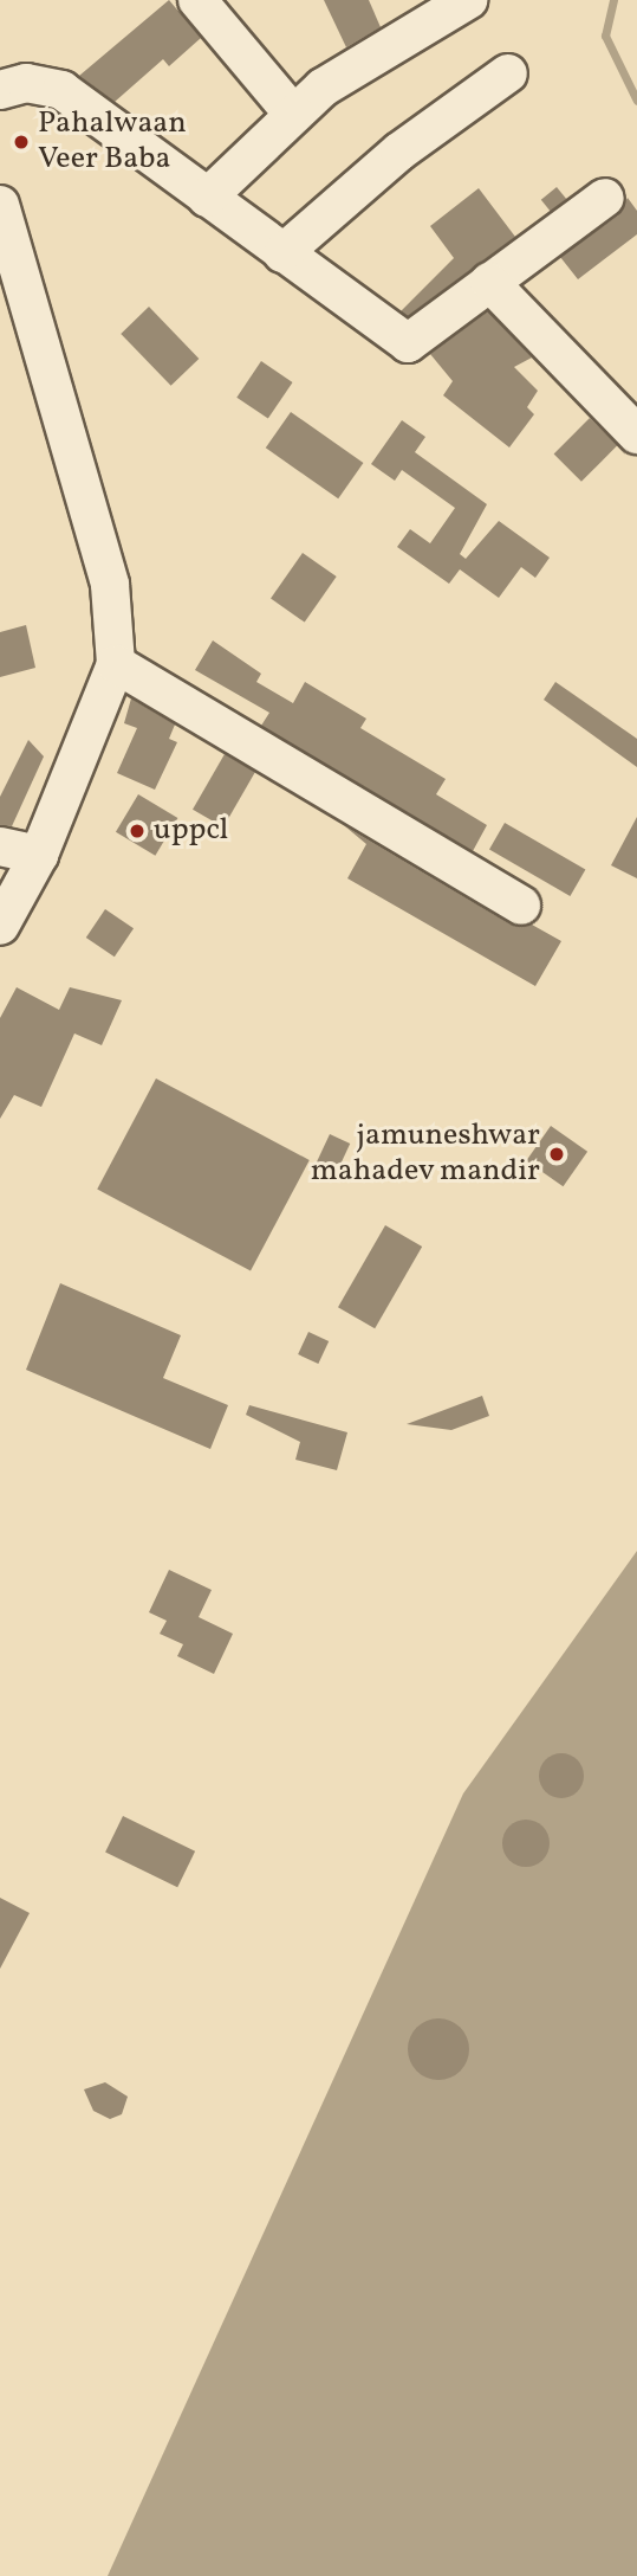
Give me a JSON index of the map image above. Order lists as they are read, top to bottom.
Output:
{
  "places": ["Pahalwaan Veer Baba", "uppcl", "jamuneshwar mahadev mandir"]
}
